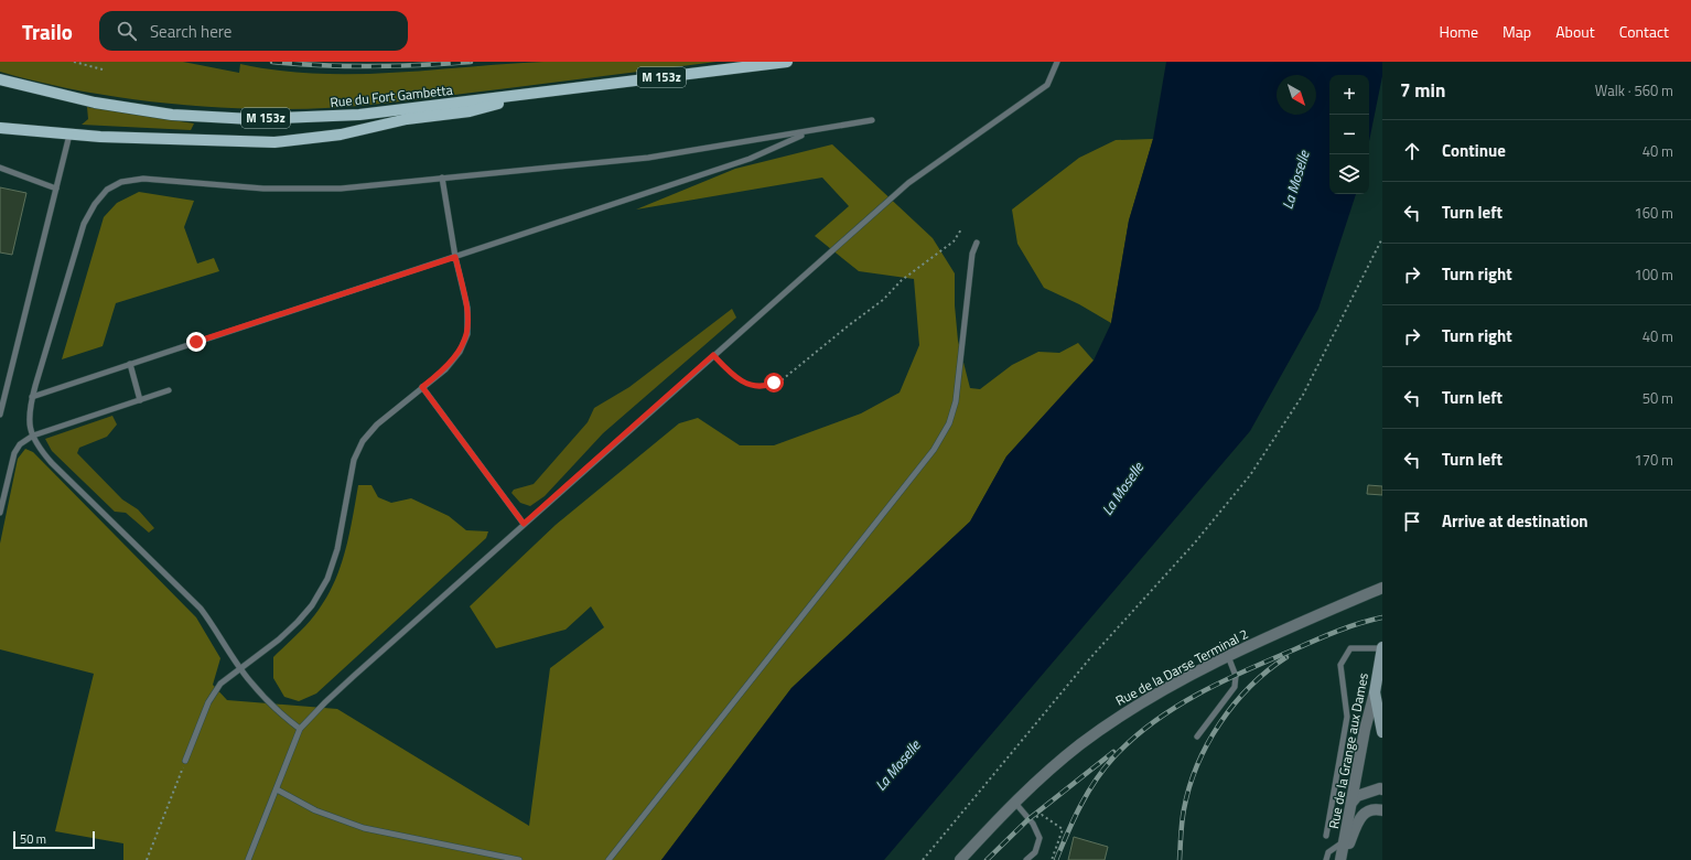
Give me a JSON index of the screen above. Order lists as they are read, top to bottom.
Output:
{
  "streets": {
    "main road": ["M 153z", "Rue du Fort Gambetta"],
    "street": ["Rue de la Darse Terminal 2", "Rue de la Grange aux Dames"]
  },
  "water": ["La Moselle"],
  "scale_bar": "50 m",
  "north": "bottom right",
  "page": {
    "header": "Trailo",
    "search": "Search here",
    "nav": [
      "Home",
      "Map",
      "About",
      "Contact"
    ],
    "heading": ["7 min", "Walk · 560 m"],
    "map_buttons": ["+", "−"],
    "list": [
      ["Continue", "40 m"],
      ["Turn left", "160 m"],
      ["Turn right", "100 m"],
      ["Turn right", "40 m"],
      ["Turn left", "50 m"],
      ["Turn left", "170 m"],
      "Arrive at destination"
    ],
    "scale": "50 m"
  }
}
